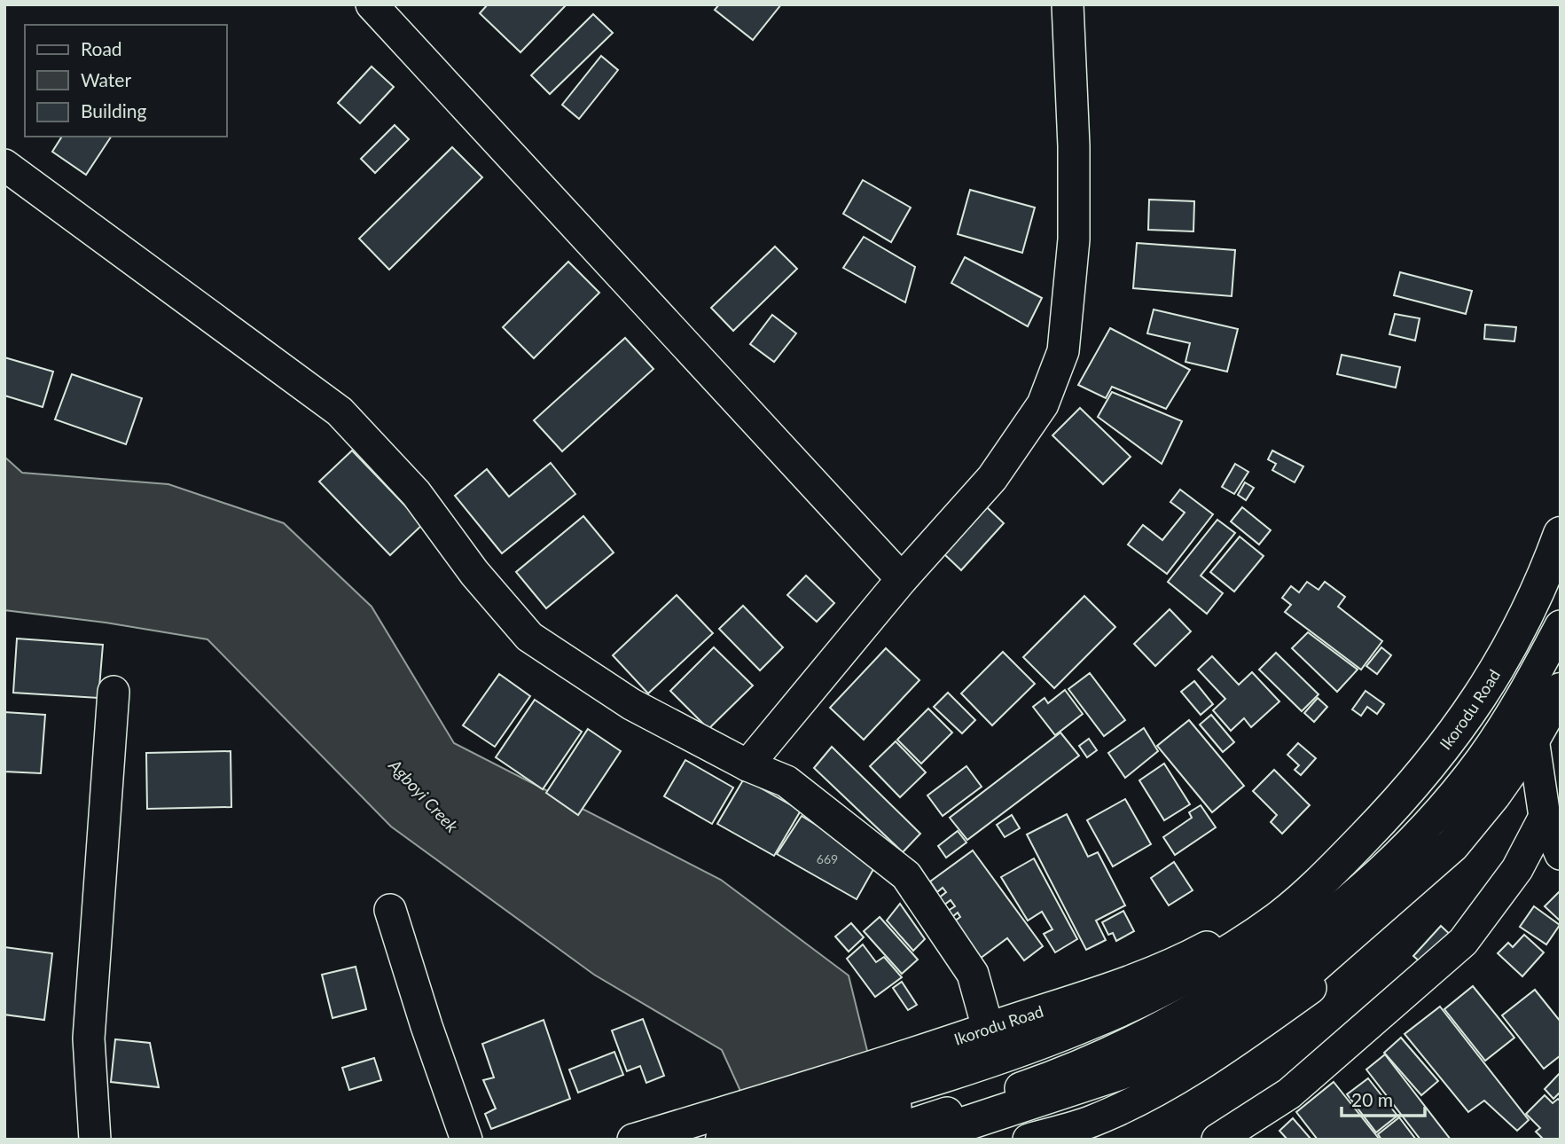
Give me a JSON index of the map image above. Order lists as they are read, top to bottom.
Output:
{
  "streets": {
    "highway": ["Ikorodu Road"]
  },
  "water": ["Agboyi Creek"],
  "house_numbers": ["669"],
  "legend": ["Road", "Water", "Building"],
  "scale_bar": "20 m"
}
